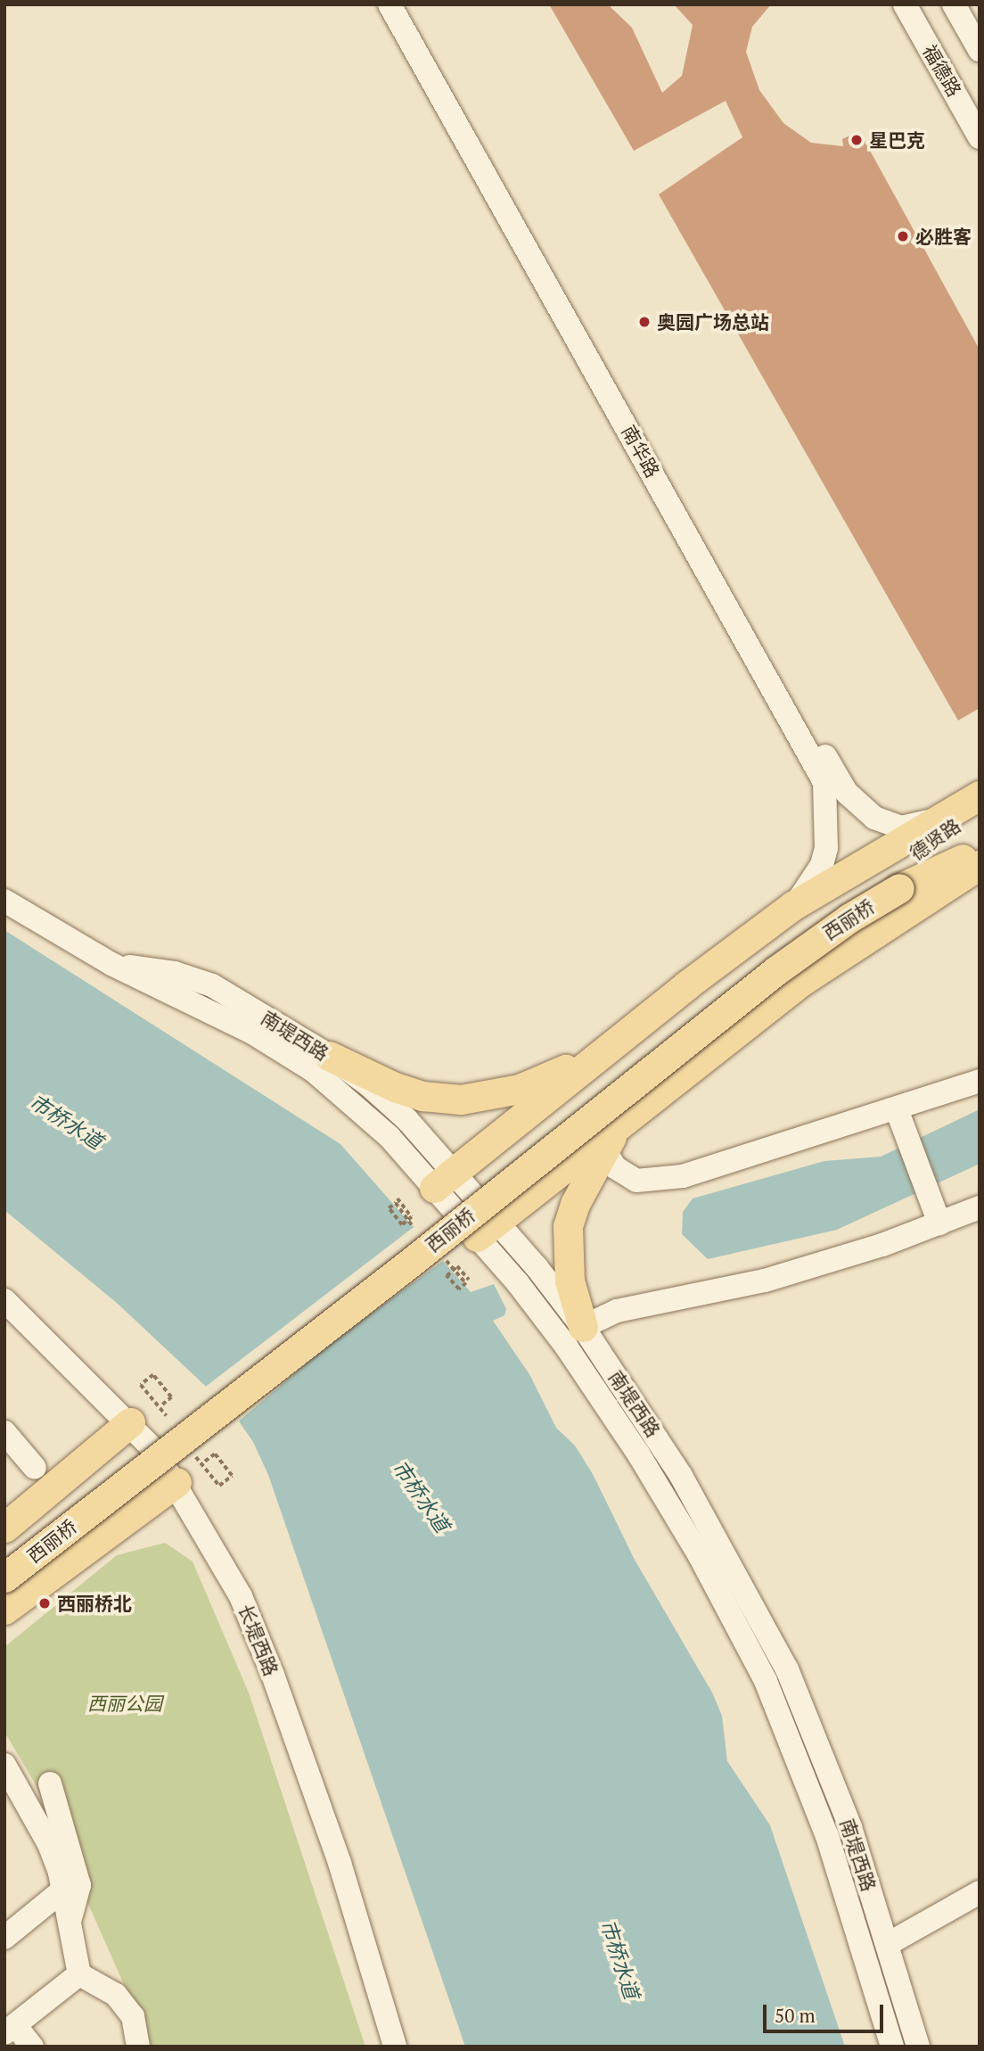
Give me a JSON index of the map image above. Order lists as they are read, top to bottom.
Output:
{
  "streets": {
    "main road": ["德贤路", "西丽桥"],
    "street": [
      "福德路",
      "南华路",
      "南堤西路",
      "长堤西路"
    ]
  },
  "crossings": [
    ["德贤路", "西丽桥"]
  ],
  "water": ["市桥水道"],
  "parks": ["西丽公园"],
  "places": [
    "星巴克",
    "必胜客",
    "奥园广场总站",
    "西丽桥北"
  ],
  "scale_bar": "50 m"
}
